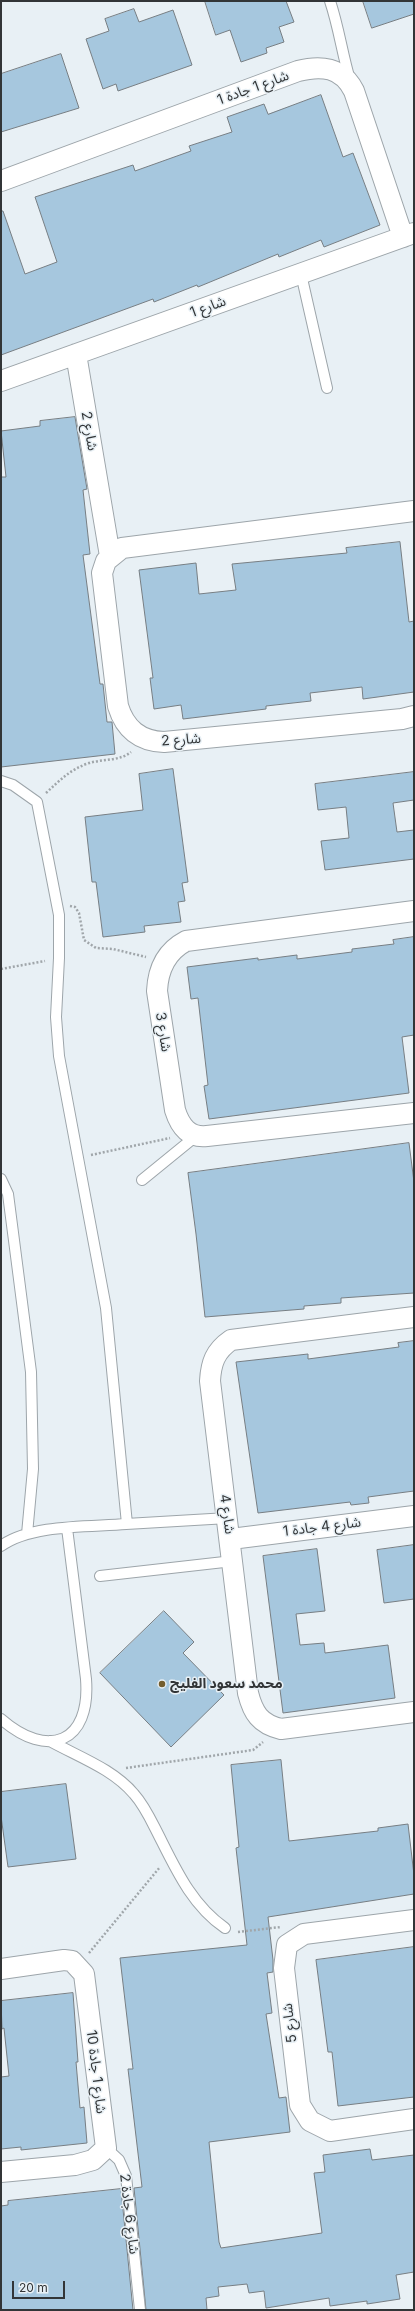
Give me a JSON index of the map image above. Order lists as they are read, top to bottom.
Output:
{
  "streets": {
    "street": [
      "شارع 1 جادة 1",
      "شارع 1",
      "شارع 2",
      "شارع 3",
      "شارع 4",
      "شارع 4 جادة 1",
      "شارع 5",
      "شارع 1 جادة 10"
    ],
    "lane": ["شارع 6 جادة 2"]
  },
  "crossings": [
    ["شارع 1 جادة 1", "شارع 1"],
    ["شارع 1", "شارع 2"],
    ["شارع 4", "شارع 4 جادة 1"],
    ["شارع 1 جادة 10", "شارع 6 جادة 2"]
  ],
  "places": ["محمد سعود الفليج"],
  "scale_bar": "20 m"
}
